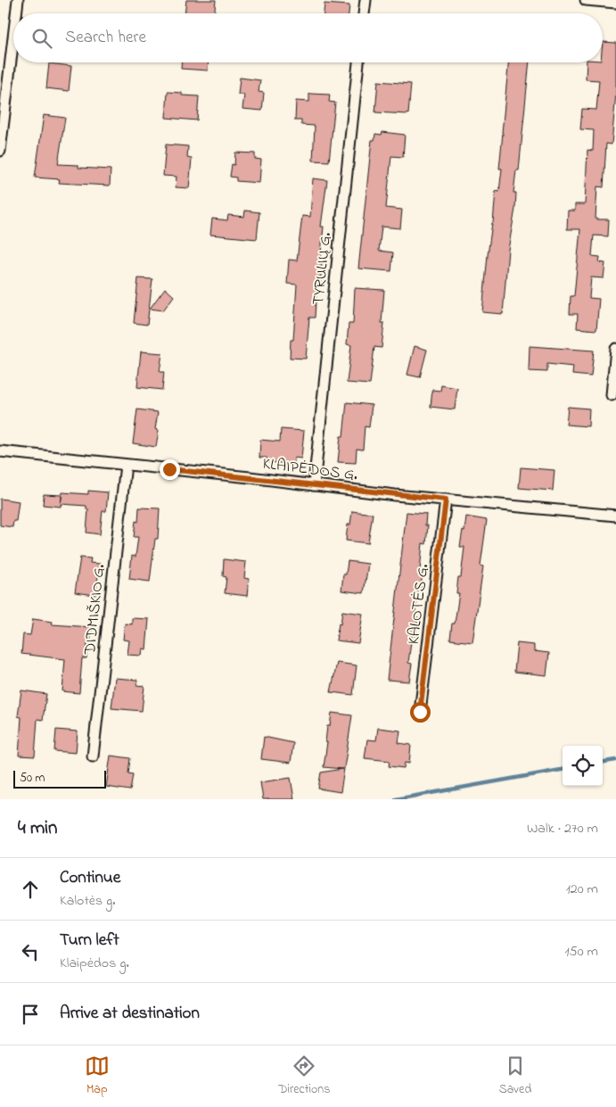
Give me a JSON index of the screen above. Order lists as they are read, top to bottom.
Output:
{
  "streets": {
    "street": [
      "TYRULIŲ G.",
      "KLAIPĖDOS G.",
      "KALOTĖS G.",
      "DIDMIŠKIO G."
    ]
  },
  "crossings": [
    ["TYRULIŲ G.", "KLAIPĖDOS G."],
    ["KLAIPĖDOS G.", "KALOTĖS G."],
    ["KLAIPĖDOS G.", "DIDMIŠKIO G."]
  ],
  "scale_bar": "50 m",
  "page": {
    "search": "Search here",
    "scale": "50 m",
    "heading": ["4 min", "Walk · 270 m"],
    "list": [
      ["Continue", "Kalotės g.", "120 m"],
      ["Turn left", "Klaipėdos g.", "150 m"],
      "Arrive at destination"
    ],
    "nav": ["Map", "Directions", "Saved"]
  }
}
